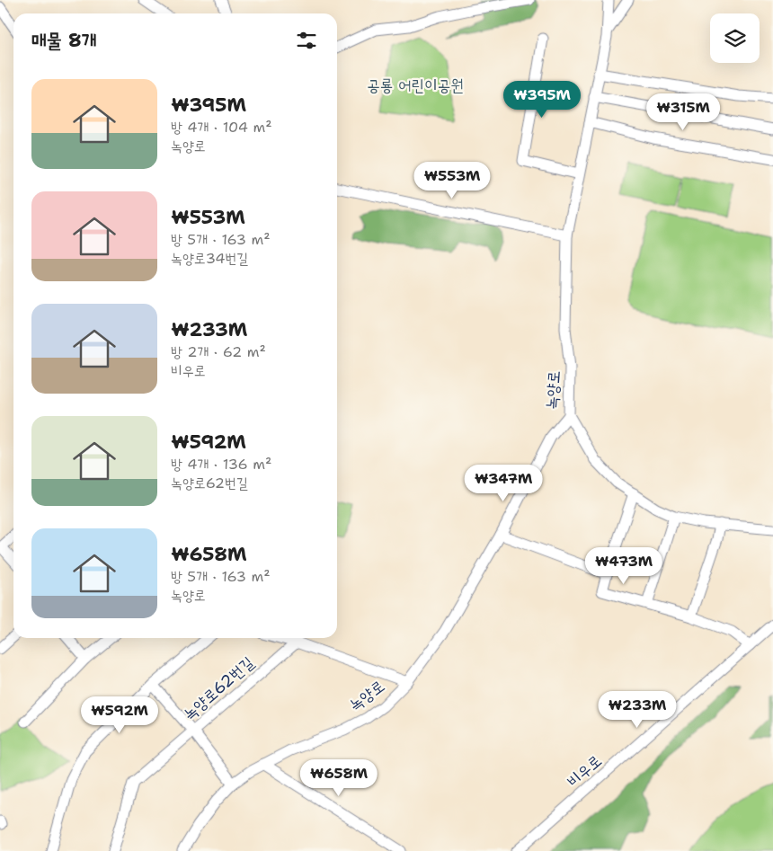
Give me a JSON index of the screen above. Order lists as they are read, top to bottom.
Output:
{
  "streets": {
    "street": ["녹양로", "녹양로62번길", "비우로"]
  },
  "parks": ["공룡 어린이공원"],
  "page": {
    "heading": "매물 8개",
    "list": [
      {
        "name": "₩395M",
        "note": "방 4개 · 104 m² · 녹양로"
      },
      {
        "name": "₩553M",
        "note": "방 5개 · 163 m² · 녹양로34번길"
      },
      {
        "name": "₩233M",
        "note": "방 2개 · 62 m² · 비우로"
      },
      {
        "name": "₩592M",
        "note": "방 4개 · 136 m² · 녹양로62번길"
      },
      {
        "name": "₩658M",
        "note": "방 5개 · 163 m² · 녹양로"
      }
    ],
    "price": [
      "₩395M",
      "₩315M",
      "₩553M",
      "₩347M",
      "₩473M",
      "₩233M",
      "₩592M",
      "₩658M"
    ]
  }
}
